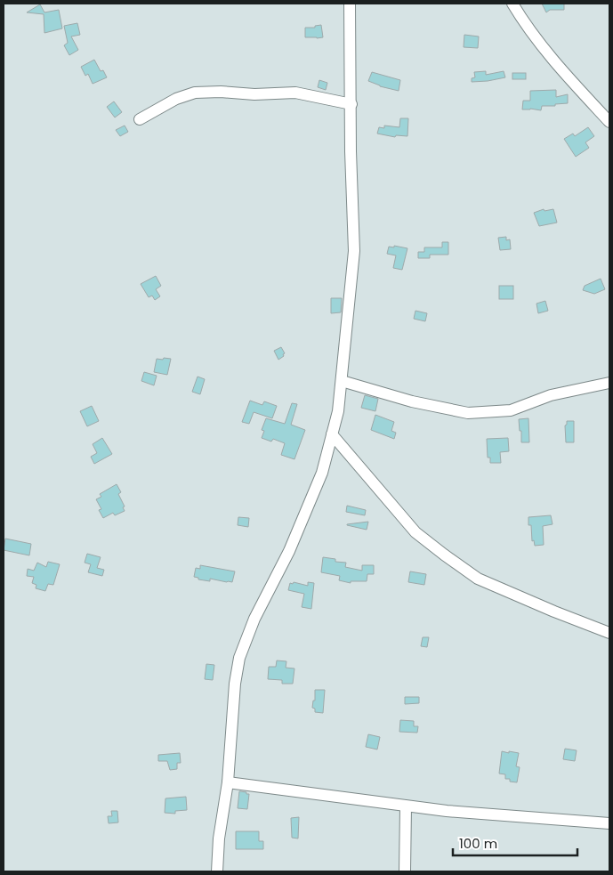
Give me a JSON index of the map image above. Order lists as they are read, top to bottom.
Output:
{
  "scale_bar": "100 m"
}
